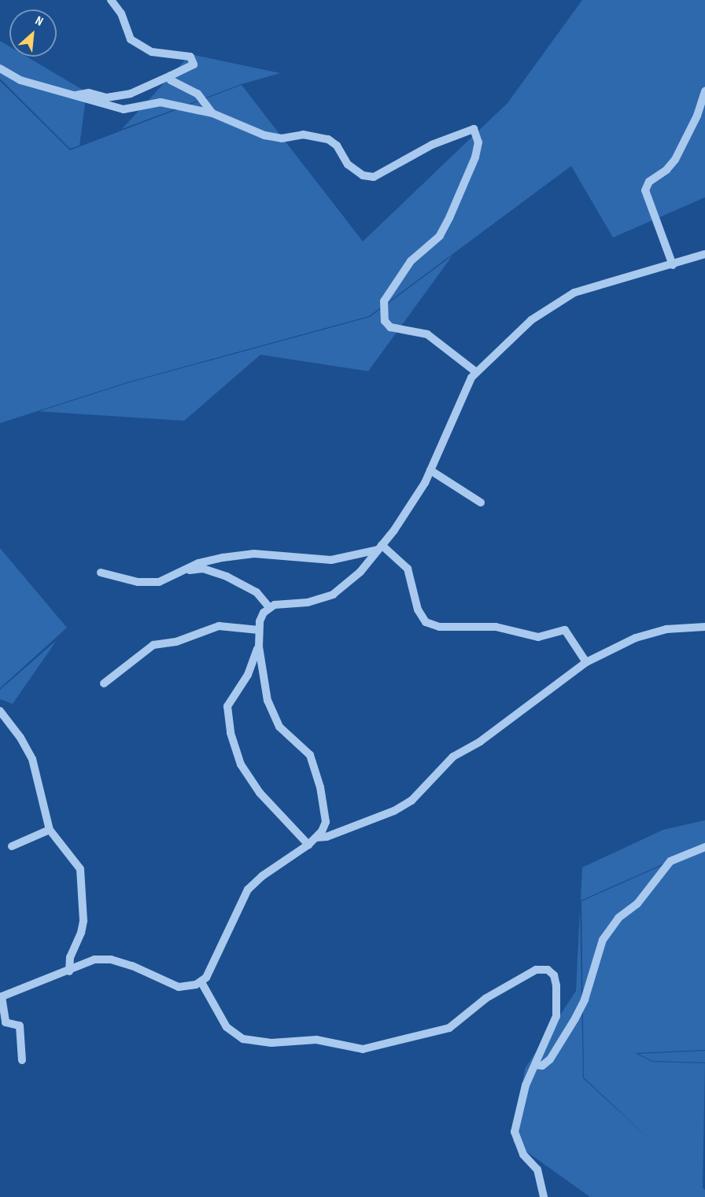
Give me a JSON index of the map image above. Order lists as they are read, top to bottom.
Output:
{
  "north": "top right"
}
